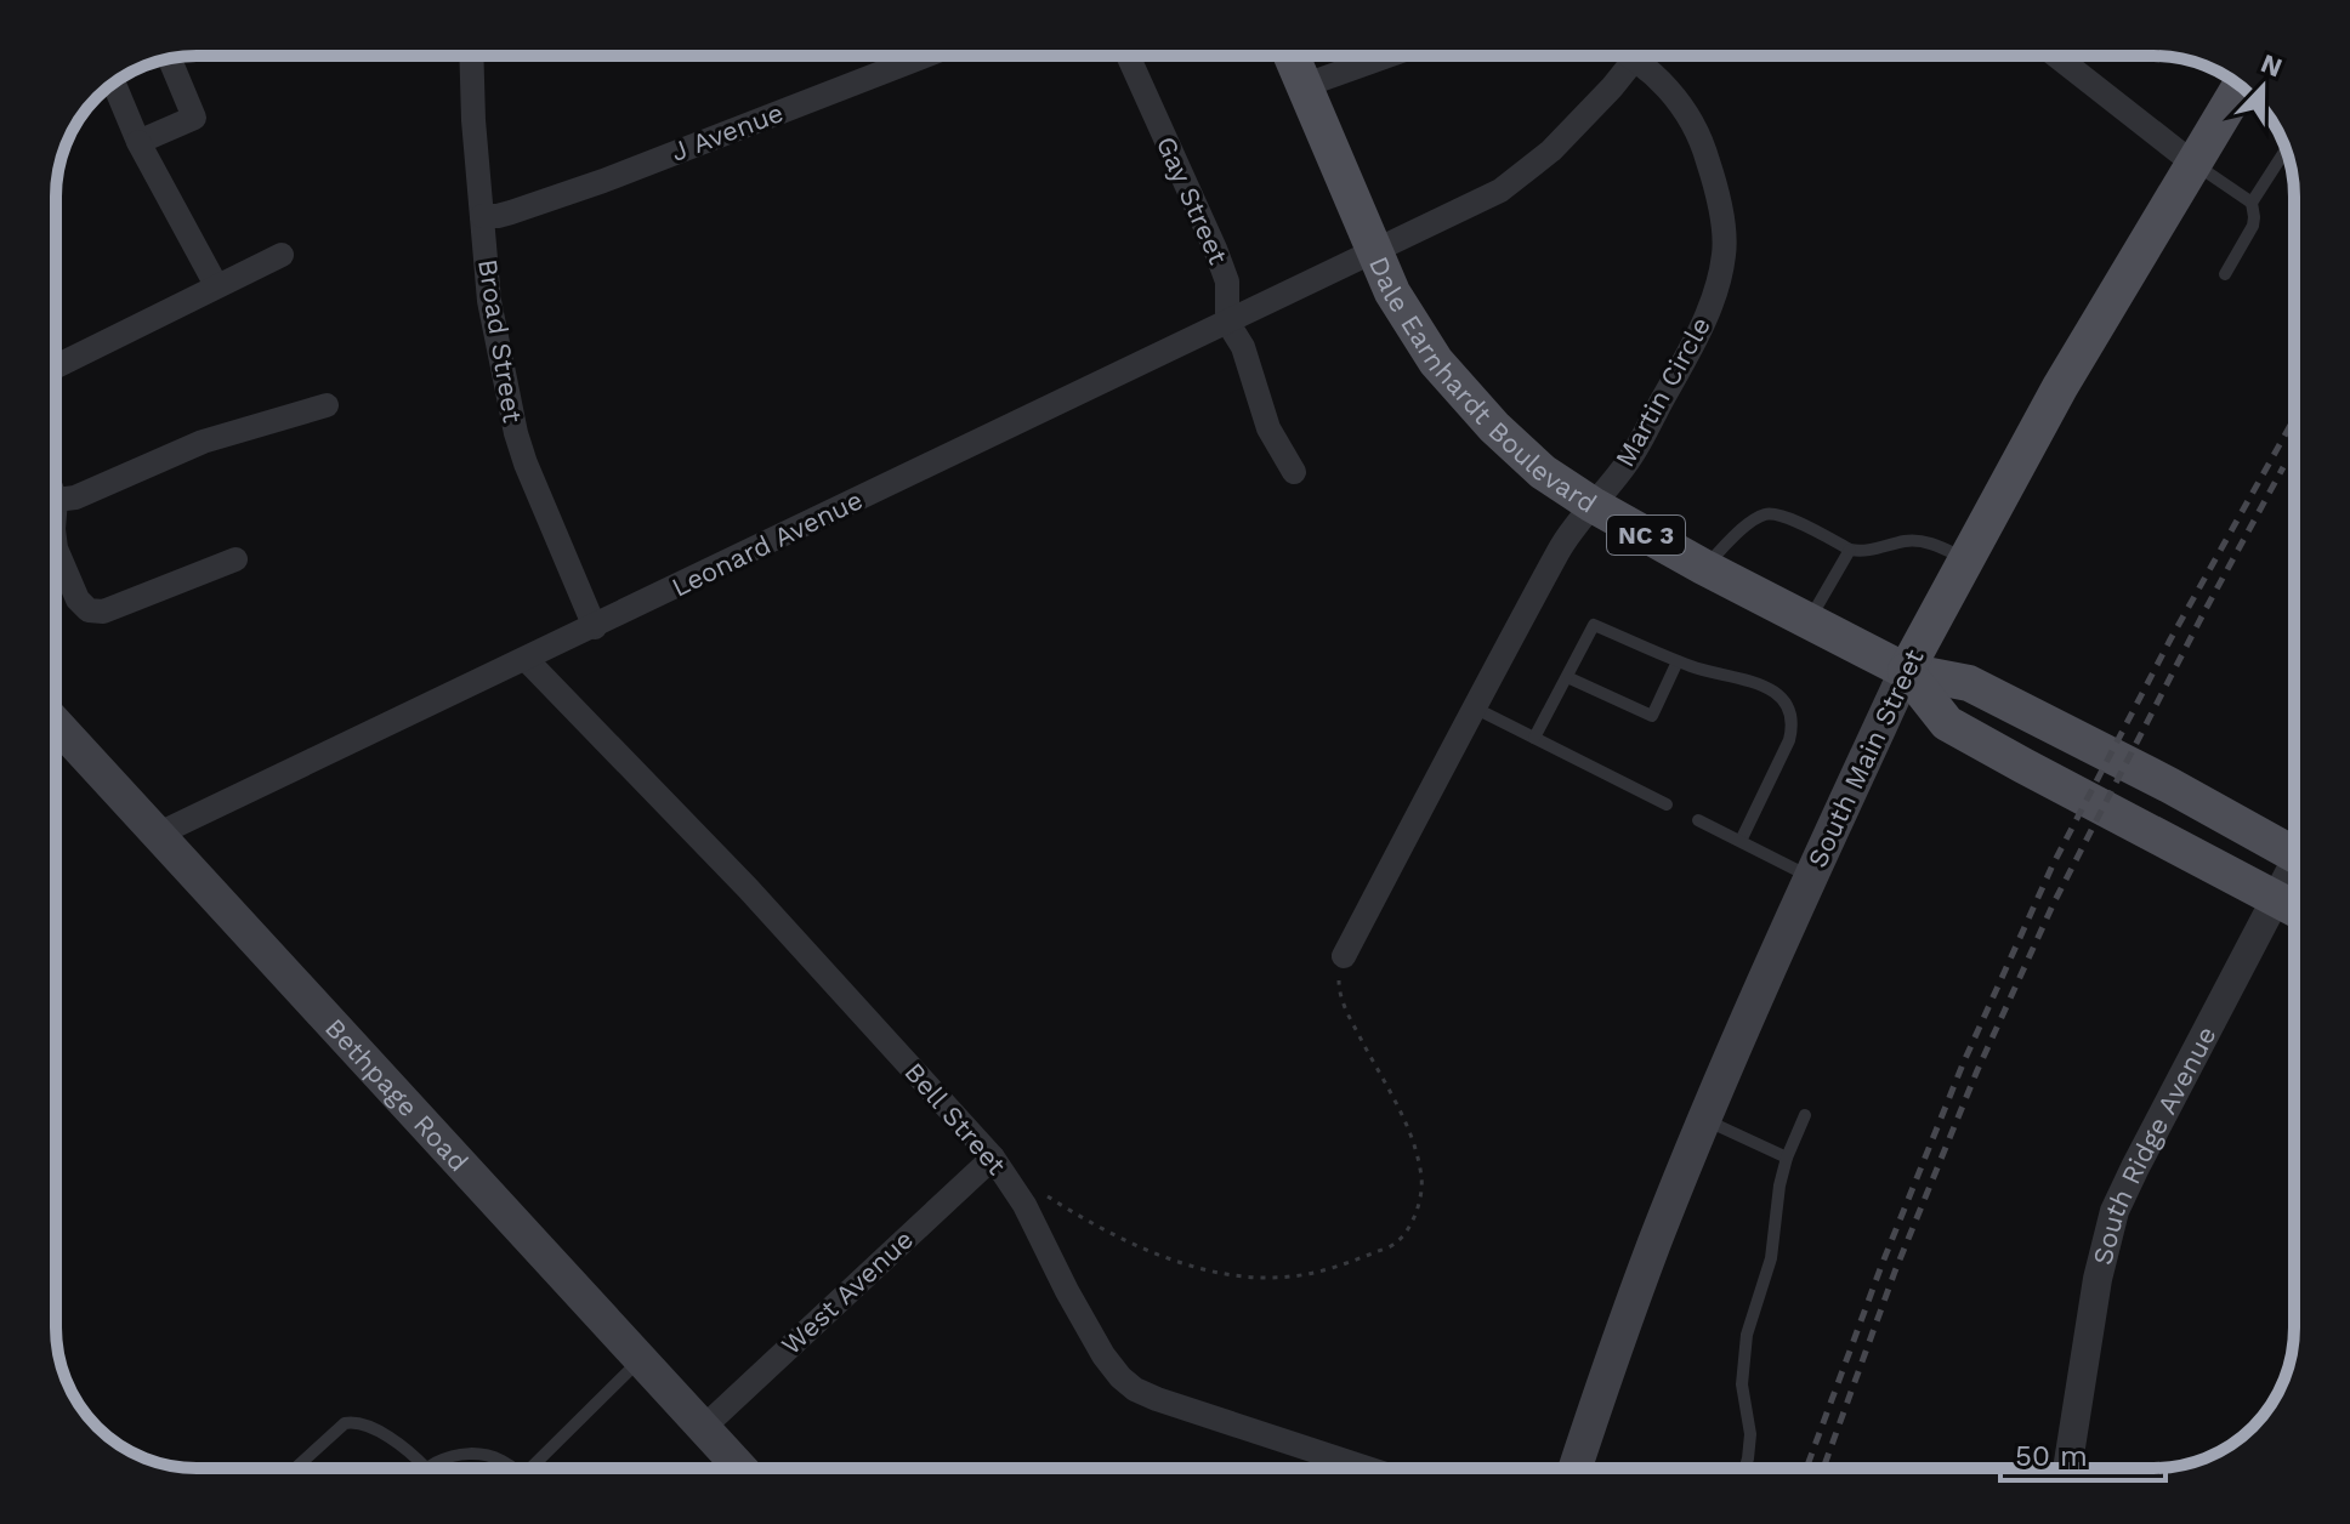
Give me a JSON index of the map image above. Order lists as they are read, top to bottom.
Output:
{
  "streets": {
    "main road": [
      "Dale Earnhardt Boulevard",
      "NC 3",
      "South Main Street",
      "Bethpage Road"
    ],
    "street": [
      "J Avenue",
      "Gay Street",
      "Broad Street",
      "Martin Circle",
      "Leonard Avenue",
      "Bell Street",
      "South Ridge Avenue",
      "West Avenue"
    ]
  },
  "crossings": [
    ["J Avenue", "Broad Street"],
    ["Gay Street", "Leonard Avenue"],
    ["Broad Street", "Leonard Avenue"],
    ["Dale Earnhardt Boulevard", "Martin Circle"],
    ["Dale Earnhardt Boulevard", "Leonard Avenue"],
    ["Dale Earnhardt Boulevard", "South Main Street"],
    ["Dale Earnhardt Boulevard", "South Ridge Avenue"],
    ["Leonard Avenue", "Bethpage Road"],
    ["Leonard Avenue", "Bell Street"],
    ["Bethpage Road", "West Avenue"],
    ["Bell Street", "West Avenue"]
  ],
  "scale_bar": "50 m",
  "north": "top"
}
